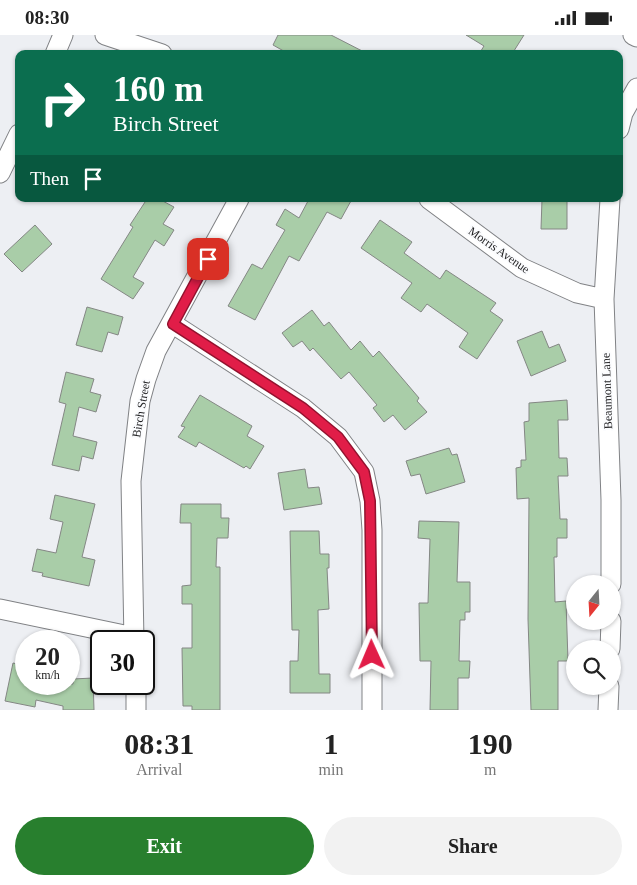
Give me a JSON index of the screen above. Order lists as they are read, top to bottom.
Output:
{
  "streets": {
    "street": ["Morris Avenue", "Beaumont Lane", "Birch Street"]
  },
  "crossings": [
    ["Morris Avenue", "Beaumont Lane"]
  ],
  "north": "bottom",
  "page": {
    "status": "08:30",
    "turn": ["160 m", "Birch Street"],
    "then": "Then",
    "speed": "20 km/h",
    "limit": "30",
    "eta": [
      "08:31",
      "Arrival",
      "1",
      "min",
      "190",
      "m"
    ],
    "buttons": ["Exit", "Share"]
  }
}
